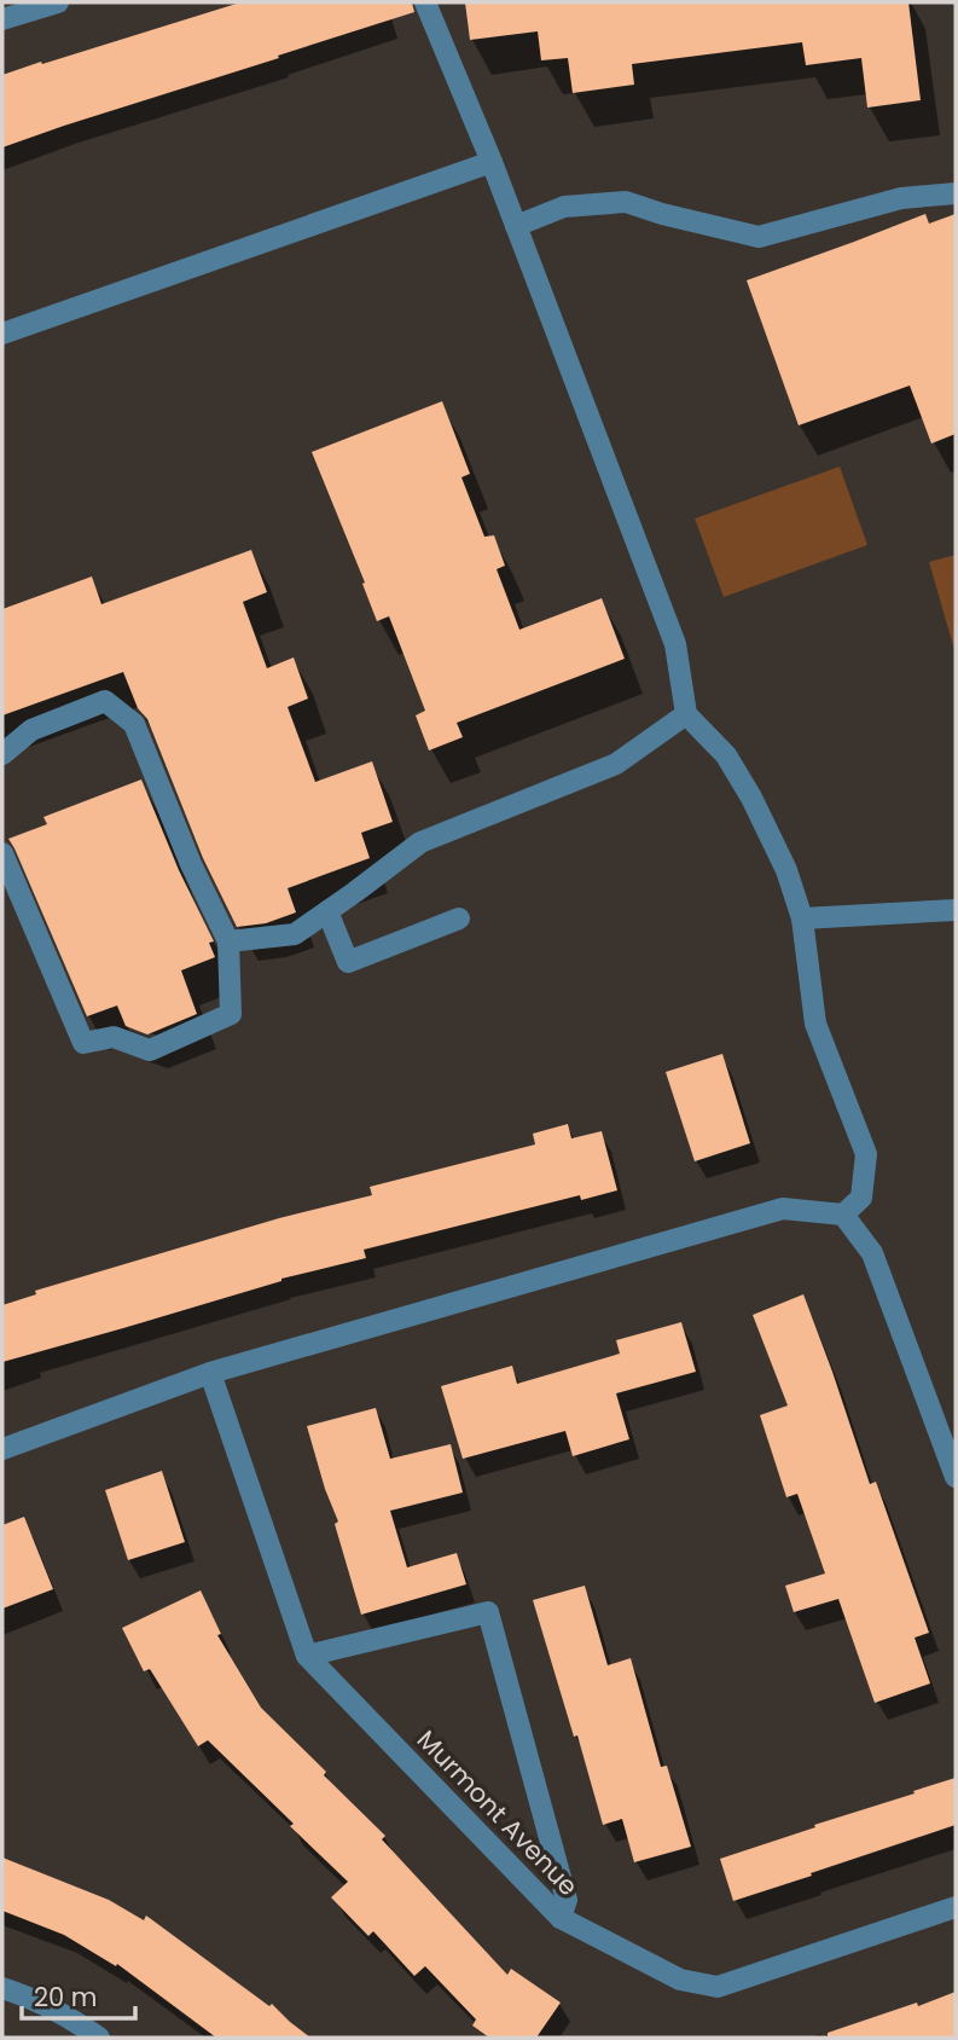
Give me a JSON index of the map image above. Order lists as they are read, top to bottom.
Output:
{
  "streets": {
    "street": ["Murmont Avenue"]
  },
  "scale_bar": "20 m"
}
